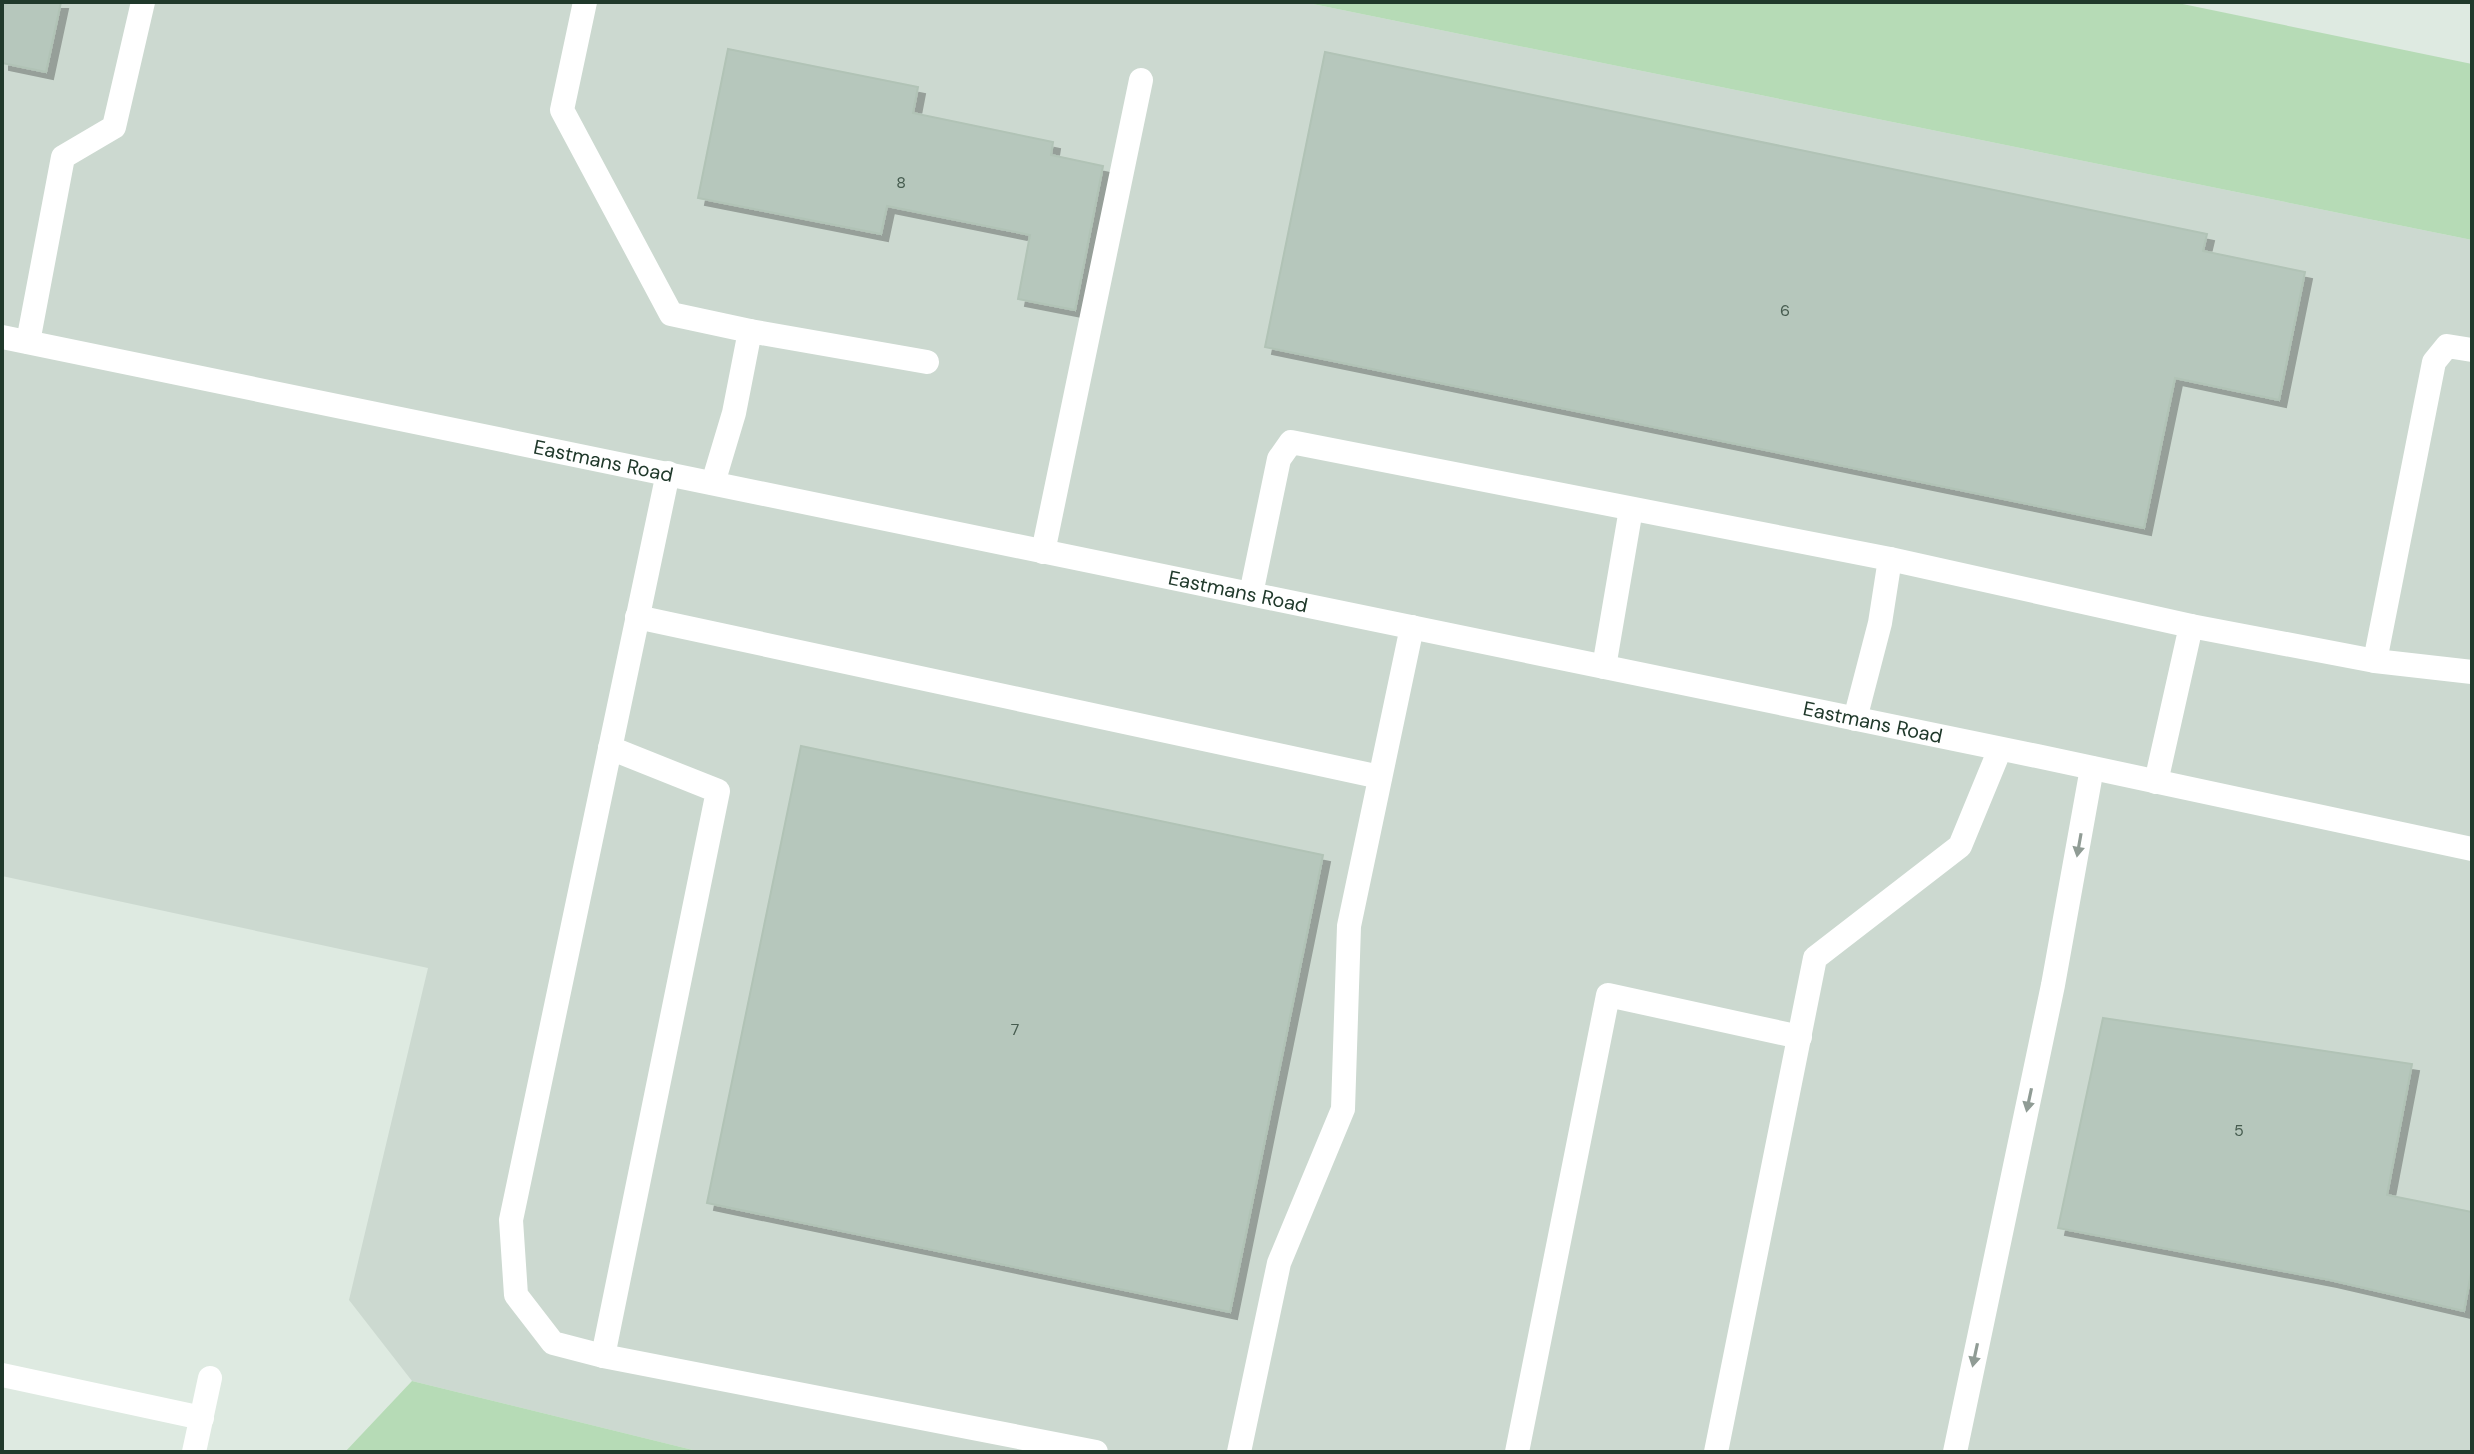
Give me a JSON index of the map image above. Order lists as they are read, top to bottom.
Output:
{
  "streets": {
    "street": ["Eastmans Road"]
  },
  "house_numbers": [
    "8",
    "6",
    "7",
    "5"
  ]
}
